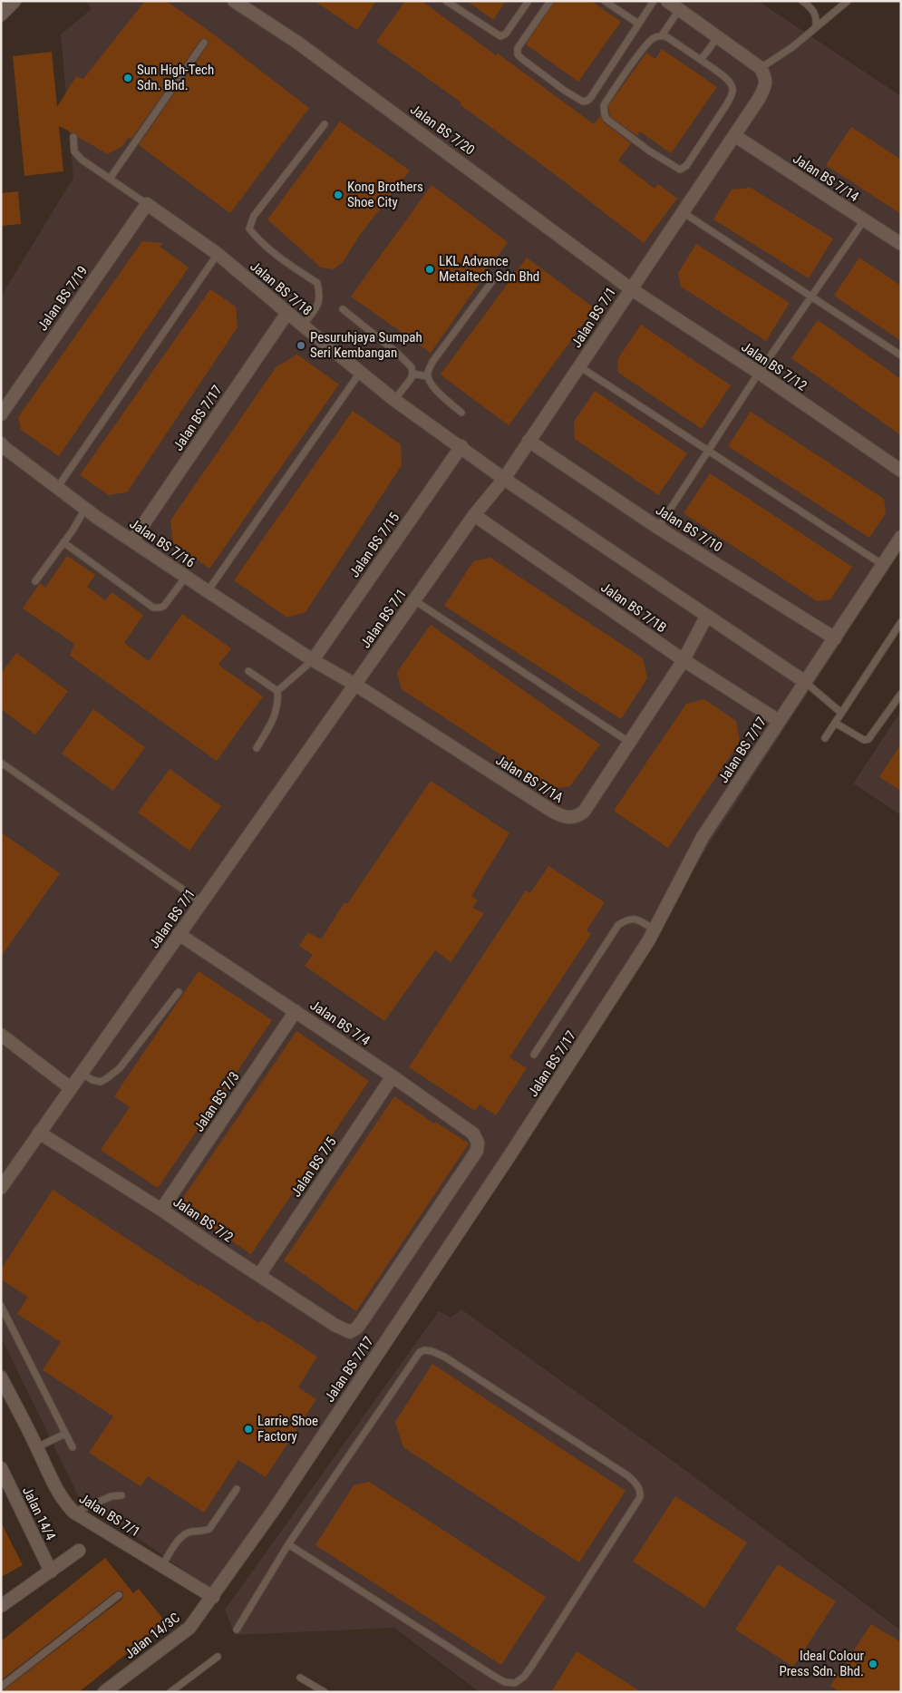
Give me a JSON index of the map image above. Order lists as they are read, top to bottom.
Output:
{
  "streets": {
    "street": [
      "Jalan BS 7/20",
      "Jalan BS 7/14",
      "Jalan BS 7/18",
      "Jalan BS 7/19",
      "Jalan BS 7/1",
      "Jalan BS 7/12",
      "Jalan BS 7/17",
      "Jalan BS 7/10",
      "Jalan BS 7/16",
      "Jalan BS 7/15",
      "Jalan BS 7/1B",
      "Jalan BS 7/1A",
      "Jalan BS 7/4",
      "Jalan BS 7/3",
      "Jalan BS 7/5",
      "Jalan BS 7/2",
      "Jalan 14/4",
      "Jalan 14/3C"
    ]
  },
  "crossings": [
    ["Jalan BS 7/20", "Jalan BS 7/1"],
    ["Jalan BS 7/20", "Jalan BS 7/12"],
    ["Jalan BS 7/14", "Jalan BS 7/1"],
    ["Jalan BS 7/18", "Jalan BS 7/19"],
    ["Jalan BS 7/18", "Jalan BS 7/1"],
    ["Jalan BS 7/18", "Jalan BS 7/17"],
    ["Jalan BS 7/18", "Jalan BS 7/15"],
    ["Jalan BS 7/1", "Jalan BS 7/12"],
    ["Jalan BS 7/1", "Jalan BS 7/17"],
    ["Jalan BS 7/1", "Jalan BS 7/10"],
    ["Jalan BS 7/1", "Jalan BS 7/16"],
    ["Jalan BS 7/1", "Jalan BS 7/1B"],
    ["Jalan BS 7/1", "Jalan BS 7/1A"],
    ["Jalan BS 7/1", "Jalan BS 7/4"],
    ["Jalan BS 7/1", "Jalan BS 7/2"],
    ["Jalan BS 7/1", "Jalan 14/3C"],
    ["Jalan BS 7/17", "Jalan BS 7/10"],
    ["Jalan BS 7/17", "Jalan BS 7/16"],
    ["Jalan BS 7/17", "Jalan BS 7/1B"],
    ["Jalan BS 7/17", "Jalan 14/3C"],
    ["Jalan BS 7/16", "Jalan BS 7/15"],
    ["Jalan BS 7/16", "Jalan BS 7/1A"],
    ["Jalan BS 7/1B", "Jalan BS 7/1A"],
    ["Jalan BS 7/4", "Jalan BS 7/3"],
    ["Jalan BS 7/4", "Jalan BS 7/5"],
    ["Jalan BS 7/4", "Jalan BS 7/2"],
    ["Jalan BS 7/3", "Jalan BS 7/2"],
    ["Jalan BS 7/5", "Jalan BS 7/2"]
  ],
  "places": [
    "Sun High-Tech Sdn. Bhd.",
    "Kong Brothers Shoe City",
    "LKL Advance Metaltech Sdn Bhd",
    "Pesuruhjaya Sumpah Seri Kembangan",
    "Larrie Shoe Factory",
    "Ideal Colour Press Sdn. Bhd."
  ]
}
